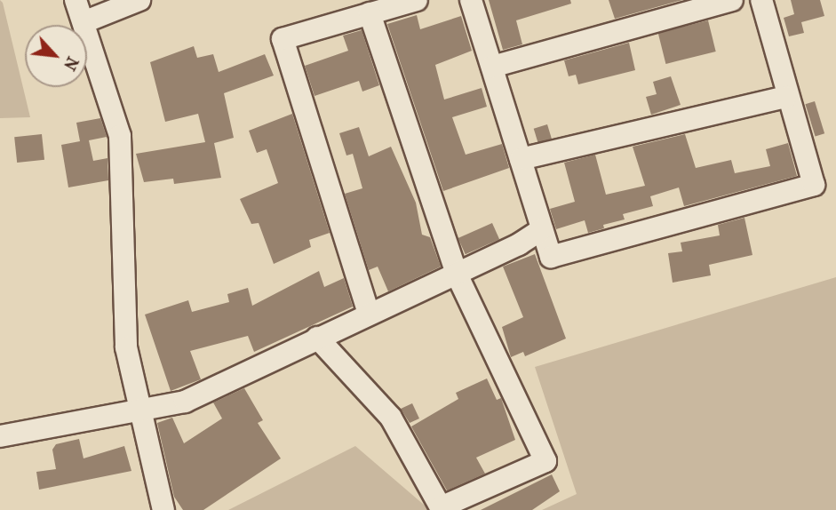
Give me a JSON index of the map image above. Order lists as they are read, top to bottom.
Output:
{
  "north": "bottom right"
}
